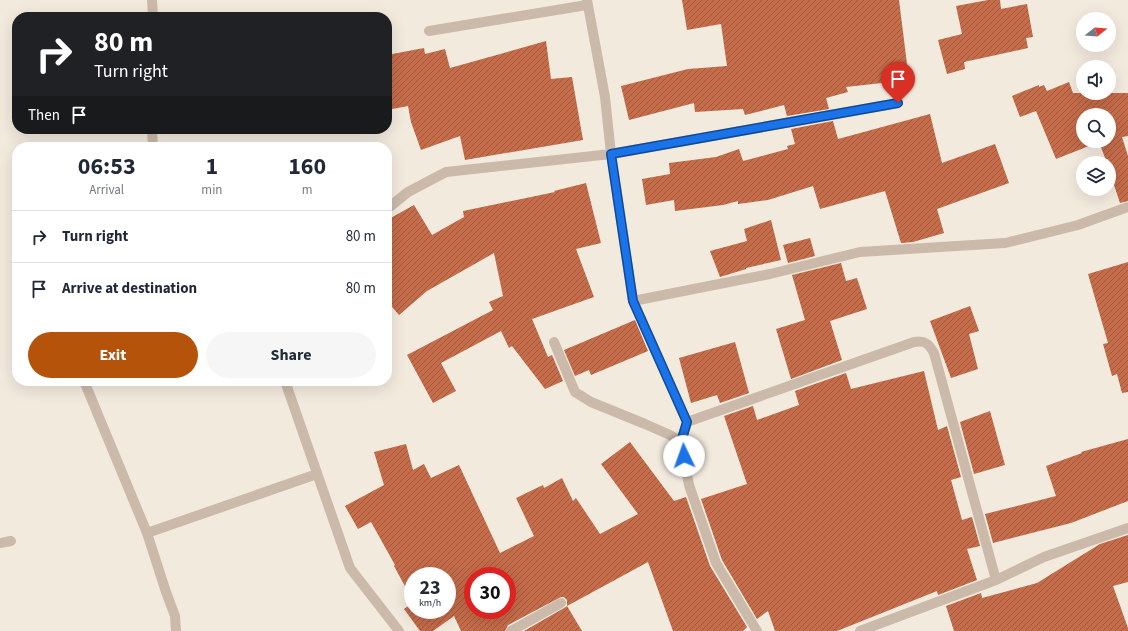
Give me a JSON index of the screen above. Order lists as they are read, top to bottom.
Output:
{
  "north": "right",
  "page": {
    "turn": ["80 m", "Turn right"],
    "then": "Then",
    "eta": [
      "06:53",
      "Arrival",
      "1",
      "min",
      "160",
      "m"
    ],
    "list": [
      {
        "name": "Turn right",
        "value": "80 m"
      },
      {
        "name": "Arrive at destination",
        "value": "80 m"
      }
    ],
    "buttons": ["Exit", "Share"],
    "speed": "23 km/h",
    "limit": "30"
  }
}
